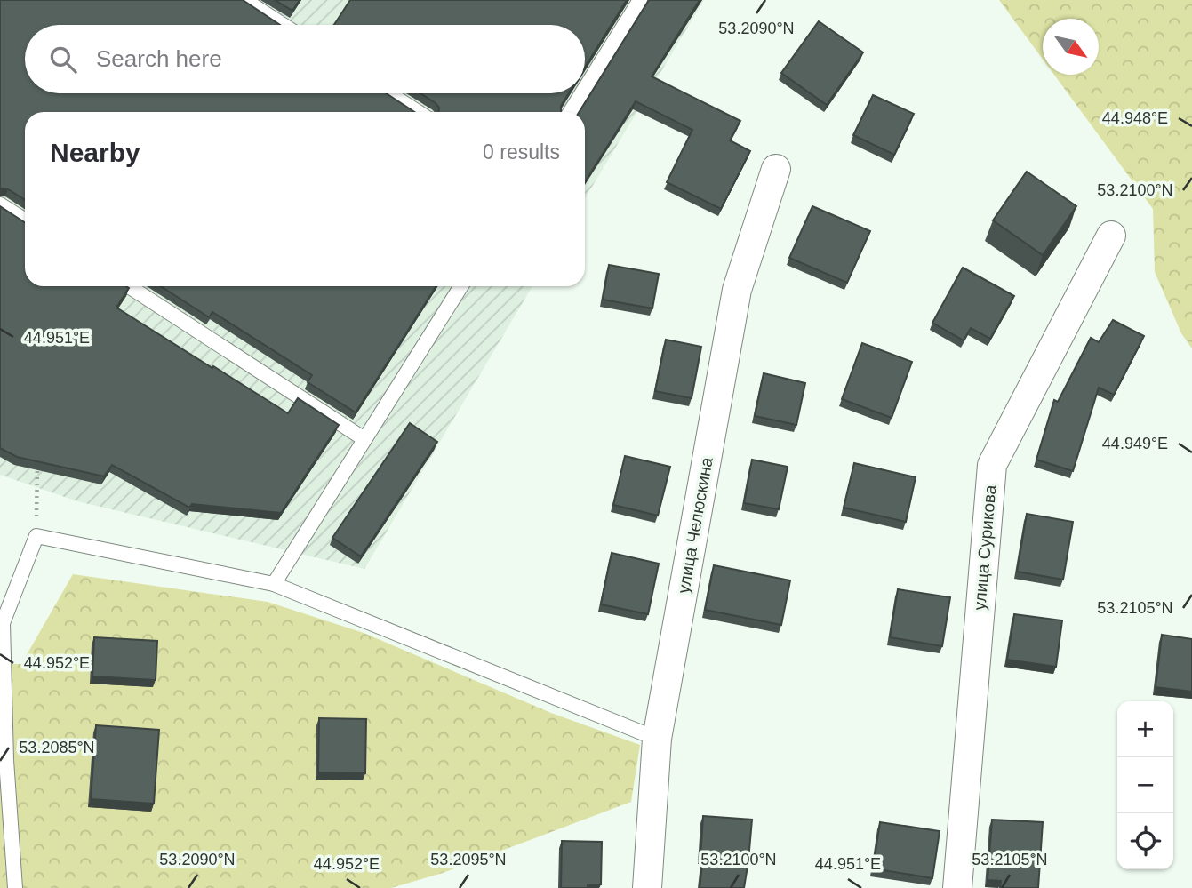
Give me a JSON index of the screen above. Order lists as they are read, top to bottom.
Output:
{
  "streets": {
    "street": ["улица Челюскина", "улица Сурикова"]
  },
  "north": "bottom right",
  "page": {
    "search": "Search here",
    "heading": ["Nearby", "0 results"],
    "map_buttons": ["+", "−"]
  },
  "coordinates": [
    "53.2090°N",
    "44.948°E",
    "53.2100°N",
    "44.951°E",
    "44.949°E",
    "53.2105°N",
    "44.952°E",
    "53.2085°N",
    "53.2095°N"
  ]
}
